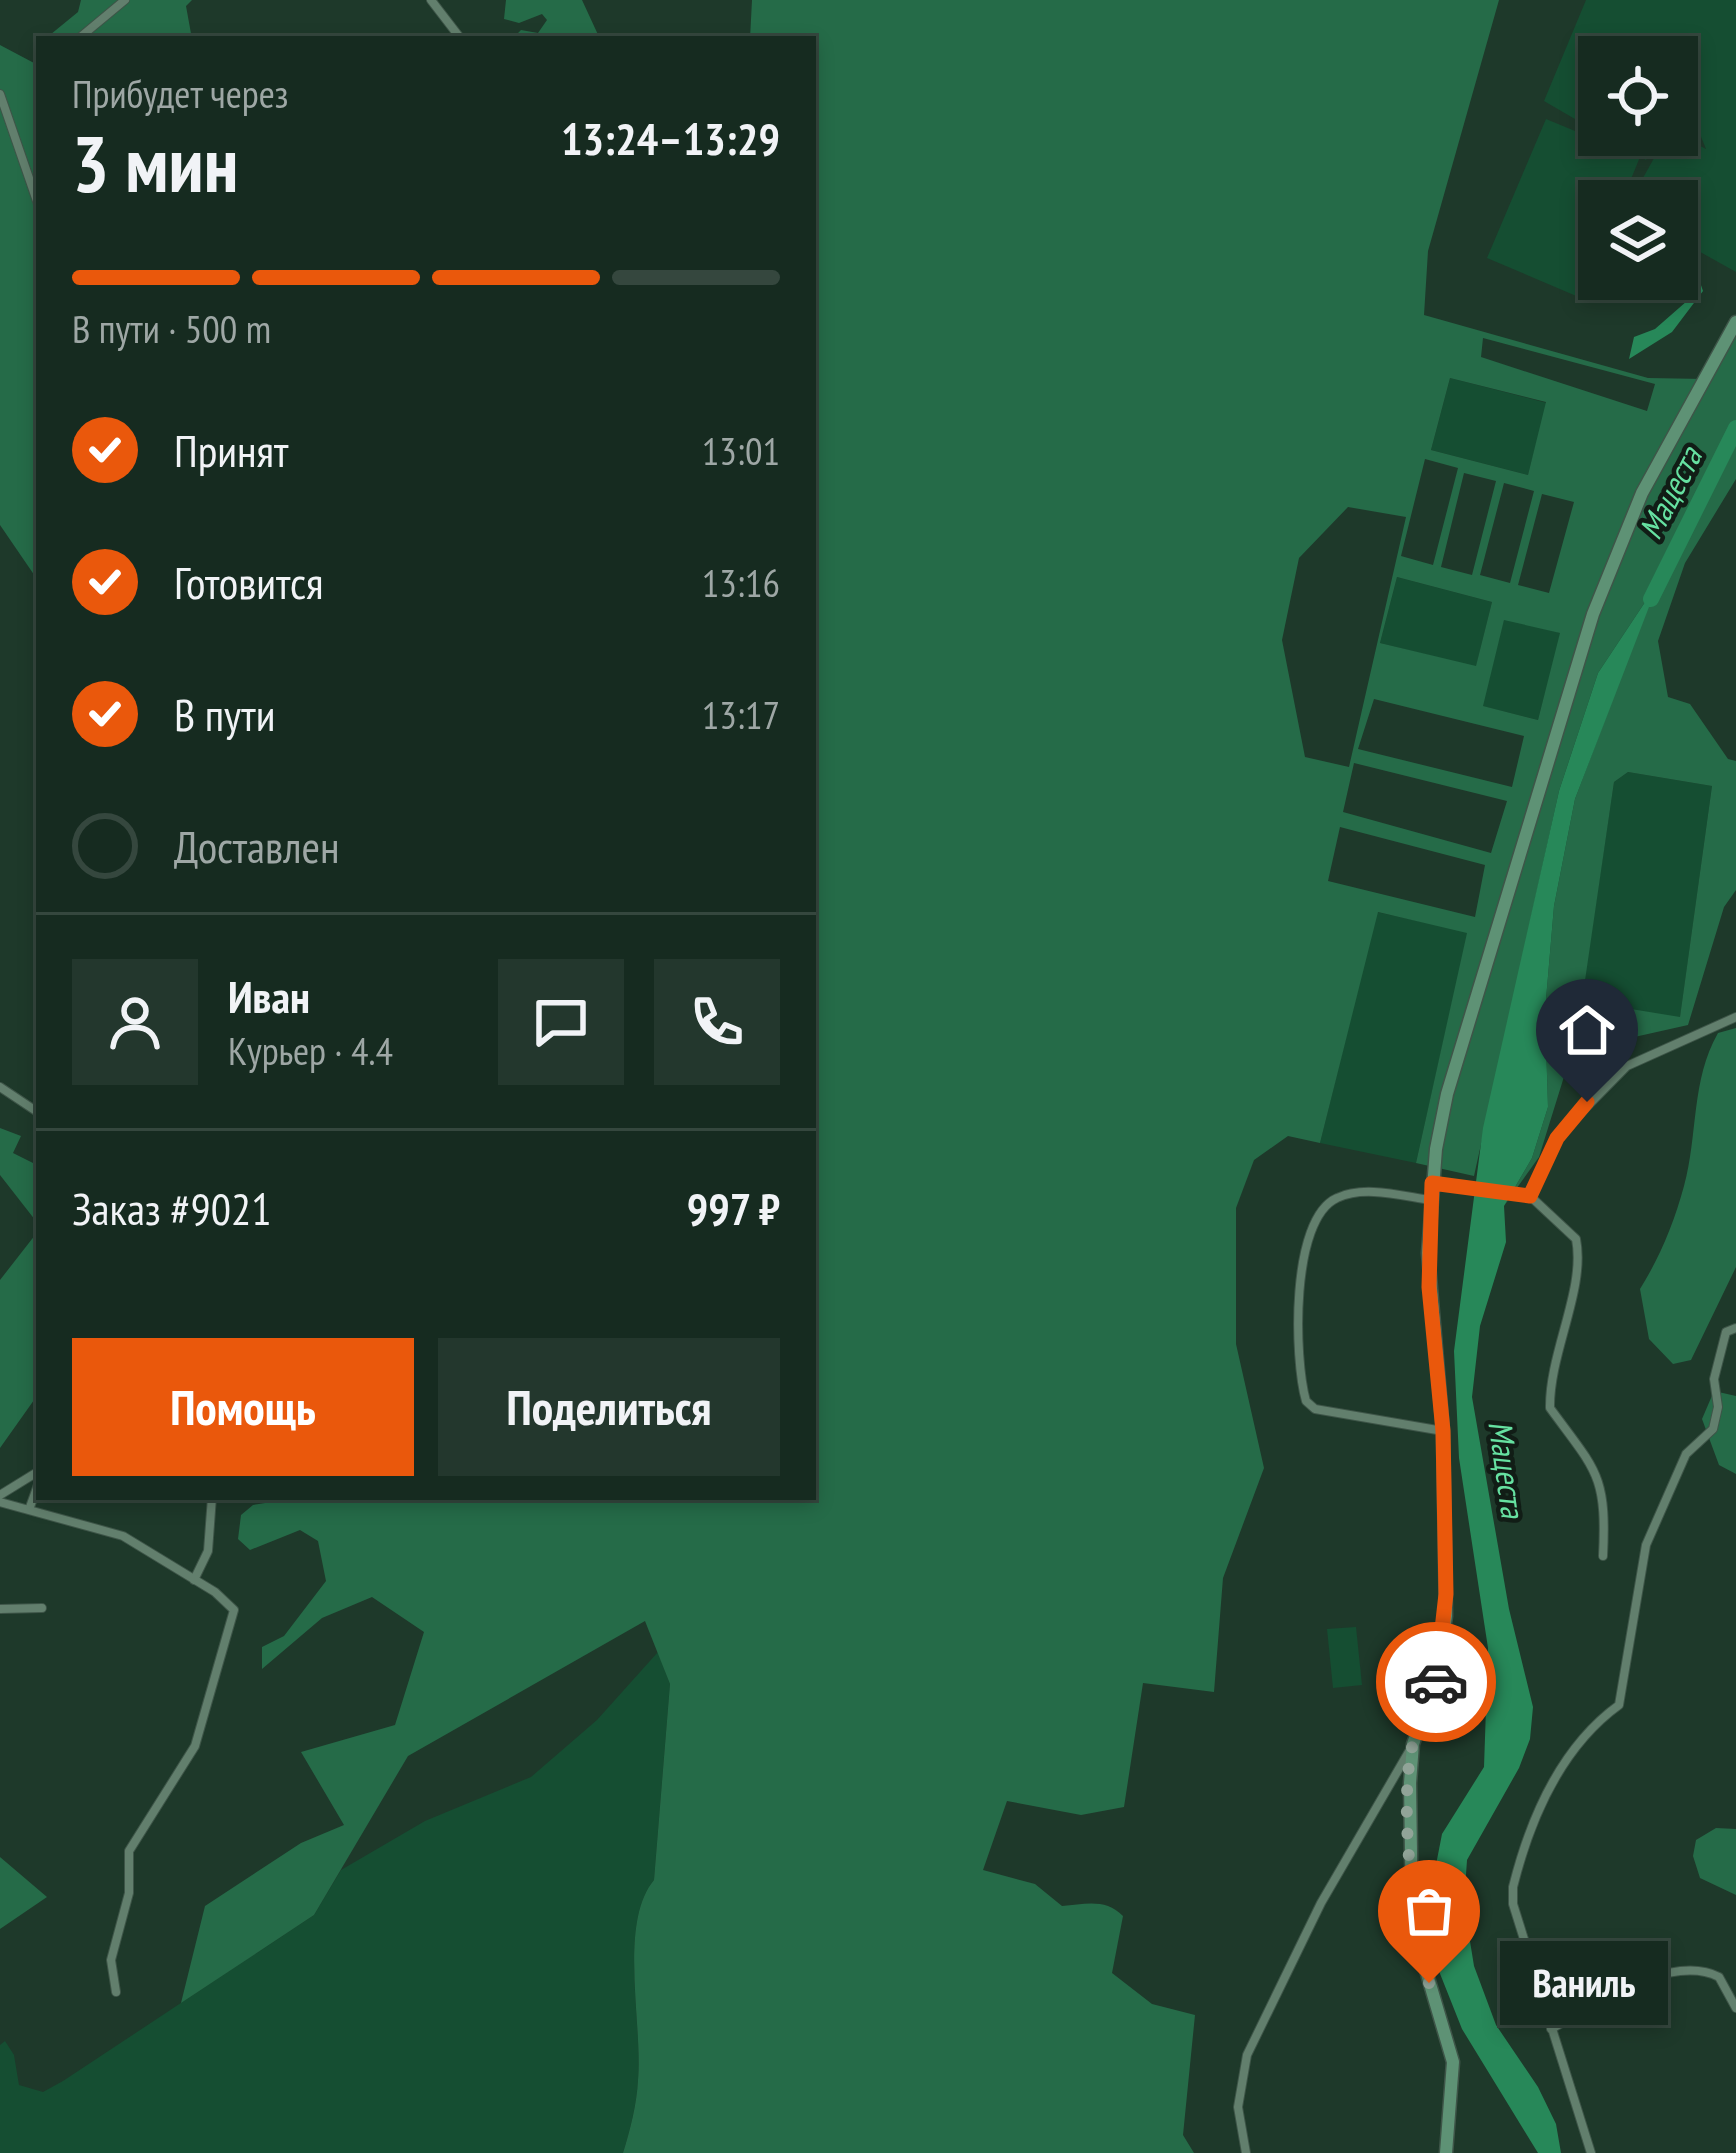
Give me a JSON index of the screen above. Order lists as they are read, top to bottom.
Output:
{
  "water": ["Мацеста"],
  "places": ["Ваниль"],
  "page": {
    "heading": ["3 мин", "Прибудет через", "13:24–13:29"],
    "panel": [
      "Иван",
      "Курьер · 4.4",
      "Заказ #9021",
      "997 ₽"
    ],
    "bar": "В пути · 500 m",
    "list": [
      ["Принят", "13:01"],
      ["Готовится", "13:16"],
      ["В пути", "13:17"],
      "Доставлен"
    ],
    "buttons": ["Помощь", "Поделиться"],
    "bubble": "Ваниль"
  }
}
